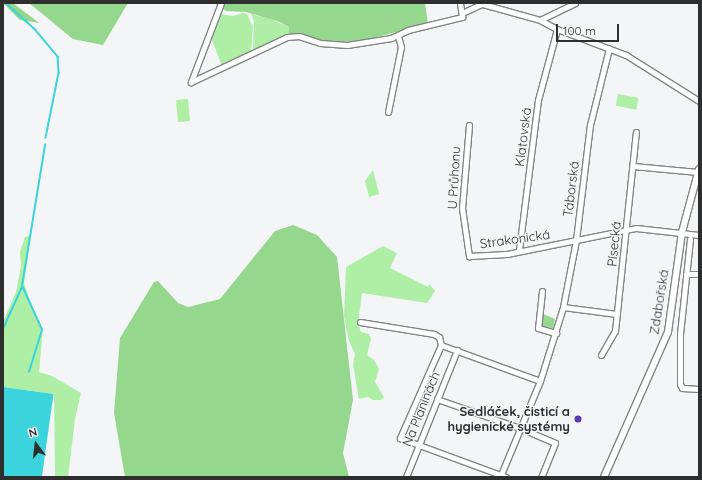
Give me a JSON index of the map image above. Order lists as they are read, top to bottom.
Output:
{
  "streets": {
    "street": [
      "Klatovská",
      "U Průhonu",
      "Táborská",
      "Strakonická",
      "Písecká",
      "Zdabořská",
      "Na Planinách"
    ]
  },
  "crossings": [
    ["Klatovská", "Strakonická"],
    ["U Průhonu", "Strakonická"],
    ["Táborská", "Strakonická"],
    ["Strakonická", "Písecká"],
    ["Strakonická", "Zdabořská"]
  ],
  "places": ["Sedláček, čisticí a hygienické systémy"],
  "scale_bar": "100 m",
  "north": "top"
}
